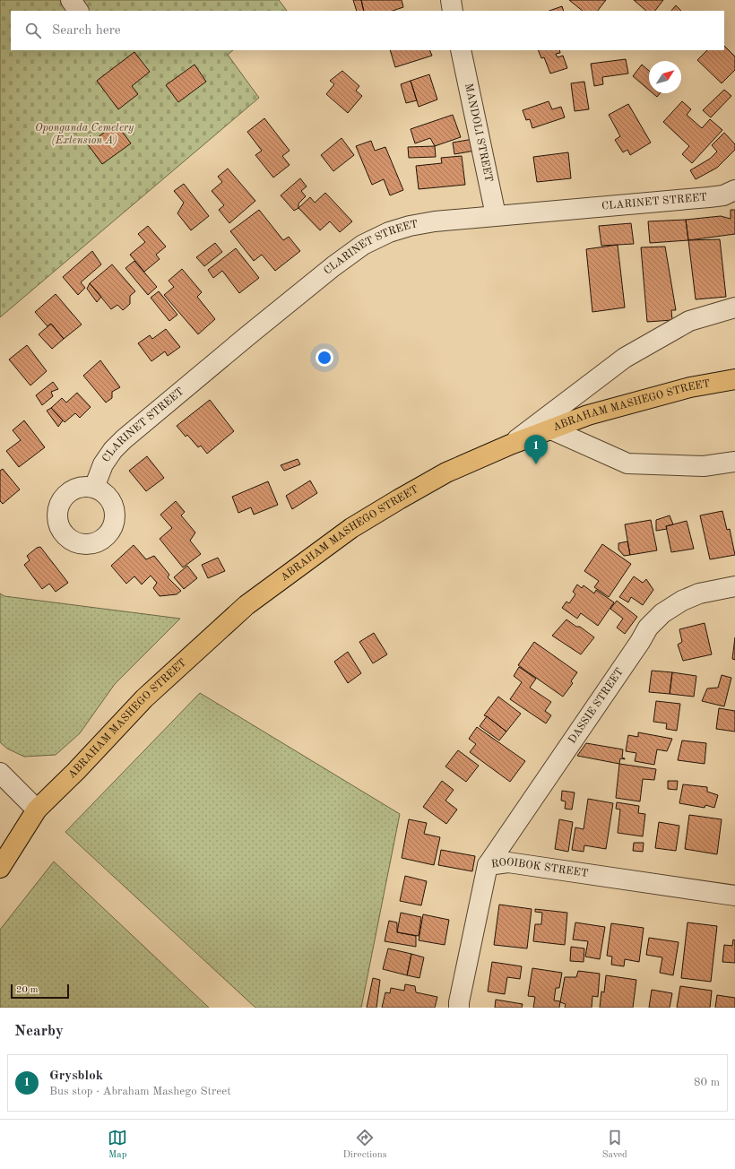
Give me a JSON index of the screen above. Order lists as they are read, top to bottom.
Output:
{
  "streets": {
    "main road": ["ABRAHAM MASHEGO STREET"],
    "street": [
      "MANDOLI STREET",
      "CLARINET STREET",
      "DASSIE STREET",
      "ROOIBOK STREET"
    ]
  },
  "crossings": [
    ["MANDOLI STREET", "CLARINET STREET"],
    ["DASSIE STREET", "ROOIBOK STREET"]
  ],
  "parks": ["Oponganda Cemetery (Extension A)"],
  "scale_bar": "20 m",
  "north": "top right",
  "page": {
    "search": "Search here",
    "pins": "1",
    "scale": "20 m",
    "heading": "Nearby",
    "list": [
      {
        "mark": "1",
        "name": "Grysblok",
        "note": "Bus stop · Abraham Mashego Street",
        "value": "80 m"
      }
    ],
    "nav": ["Map", "Directions", "Saved"]
  }
}
